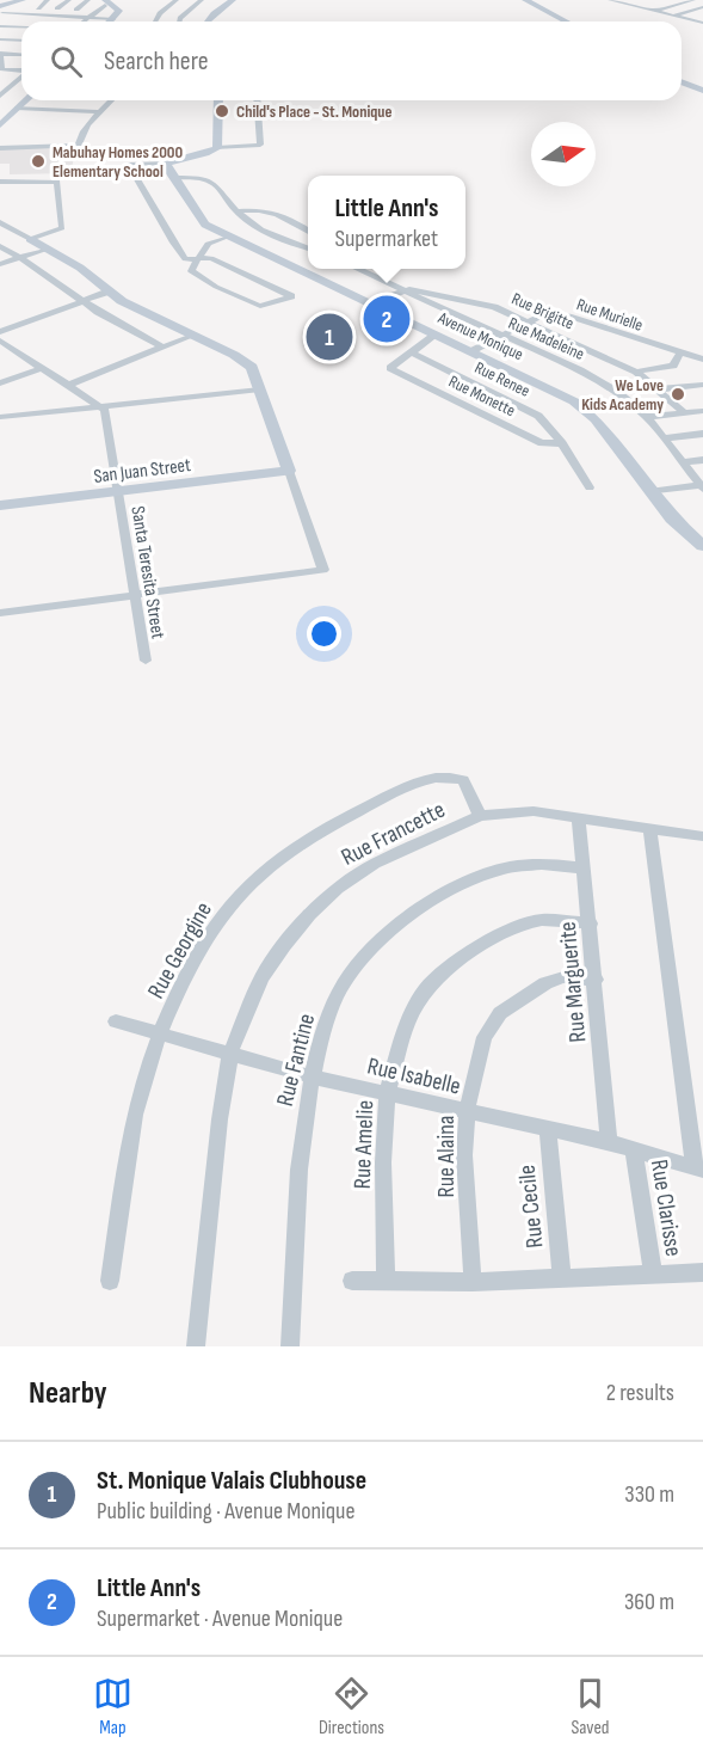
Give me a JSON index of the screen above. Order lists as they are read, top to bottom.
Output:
{
  "streets": {
    "street": [
      "Rue Brigitte",
      "Rue Murielle",
      "Avenue Monique",
      "Rue Madeleine",
      "Rue Renee",
      "Rue Monette",
      "San Juan Street",
      "Santa Teresita Street",
      "Rue Francette",
      "Rue Georgine",
      "Rue Marguerite",
      "Rue Fantine",
      "Rue Isabelle",
      "Rue Amelie",
      "Rue Alaina",
      "Rue Cecile",
      "Rue Clarisse"
    ]
  },
  "crossings": [
    ["Rue Brigitte", "Rue Murielle"],
    ["Rue Brigitte", "Avenue Monique"],
    ["Rue Brigitte", "Rue Madeleine"],
    ["Rue Murielle", "Avenue Monique"],
    ["Rue Murielle", "Rue Madeleine"],
    ["Rue Renee", "Rue Monette"],
    ["San Juan Street", "Santa Teresita Street"],
    ["Rue Francette", "Rue Georgine"],
    ["Rue Francette", "Rue Marguerite"],
    ["Rue Francette", "Rue Isabelle"],
    ["Rue Georgine", "Rue Isabelle"],
    ["Rue Marguerite", "Rue Fantine"],
    ["Rue Marguerite", "Rue Isabelle"],
    ["Rue Marguerite", "Rue Amelie"],
    ["Rue Marguerite", "Rue Alaina"],
    ["Rue Fantine", "Rue Isabelle"],
    ["Rue Isabelle", "Rue Amelie"],
    ["Rue Isabelle", "Rue Alaina"],
    ["Rue Isabelle", "Rue Cecile"],
    ["Rue Isabelle", "Rue Clarisse"]
  ],
  "places": ["Child's Place - St. Monique", "Mabuhay Homes 2000 Elementary School", "We Love Kids Academy"],
  "north": "right",
  "page": {
    "search": "Search here",
    "popup": ["Little Ann's", "Supermarket"],
    "pins": ["2", "1"],
    "heading": ["Nearby", "2 results"],
    "list": [
      {
        "mark": "1",
        "name": "St. Monique Valais Clubhouse",
        "note": "Public building · Avenue Monique",
        "value": "330 m"
      },
      {
        "mark": "2",
        "name": "Little Ann's",
        "note": "Supermarket · Avenue Monique",
        "value": "360 m"
      }
    ],
    "nav": ["Map", "Directions", "Saved"]
  }
}
